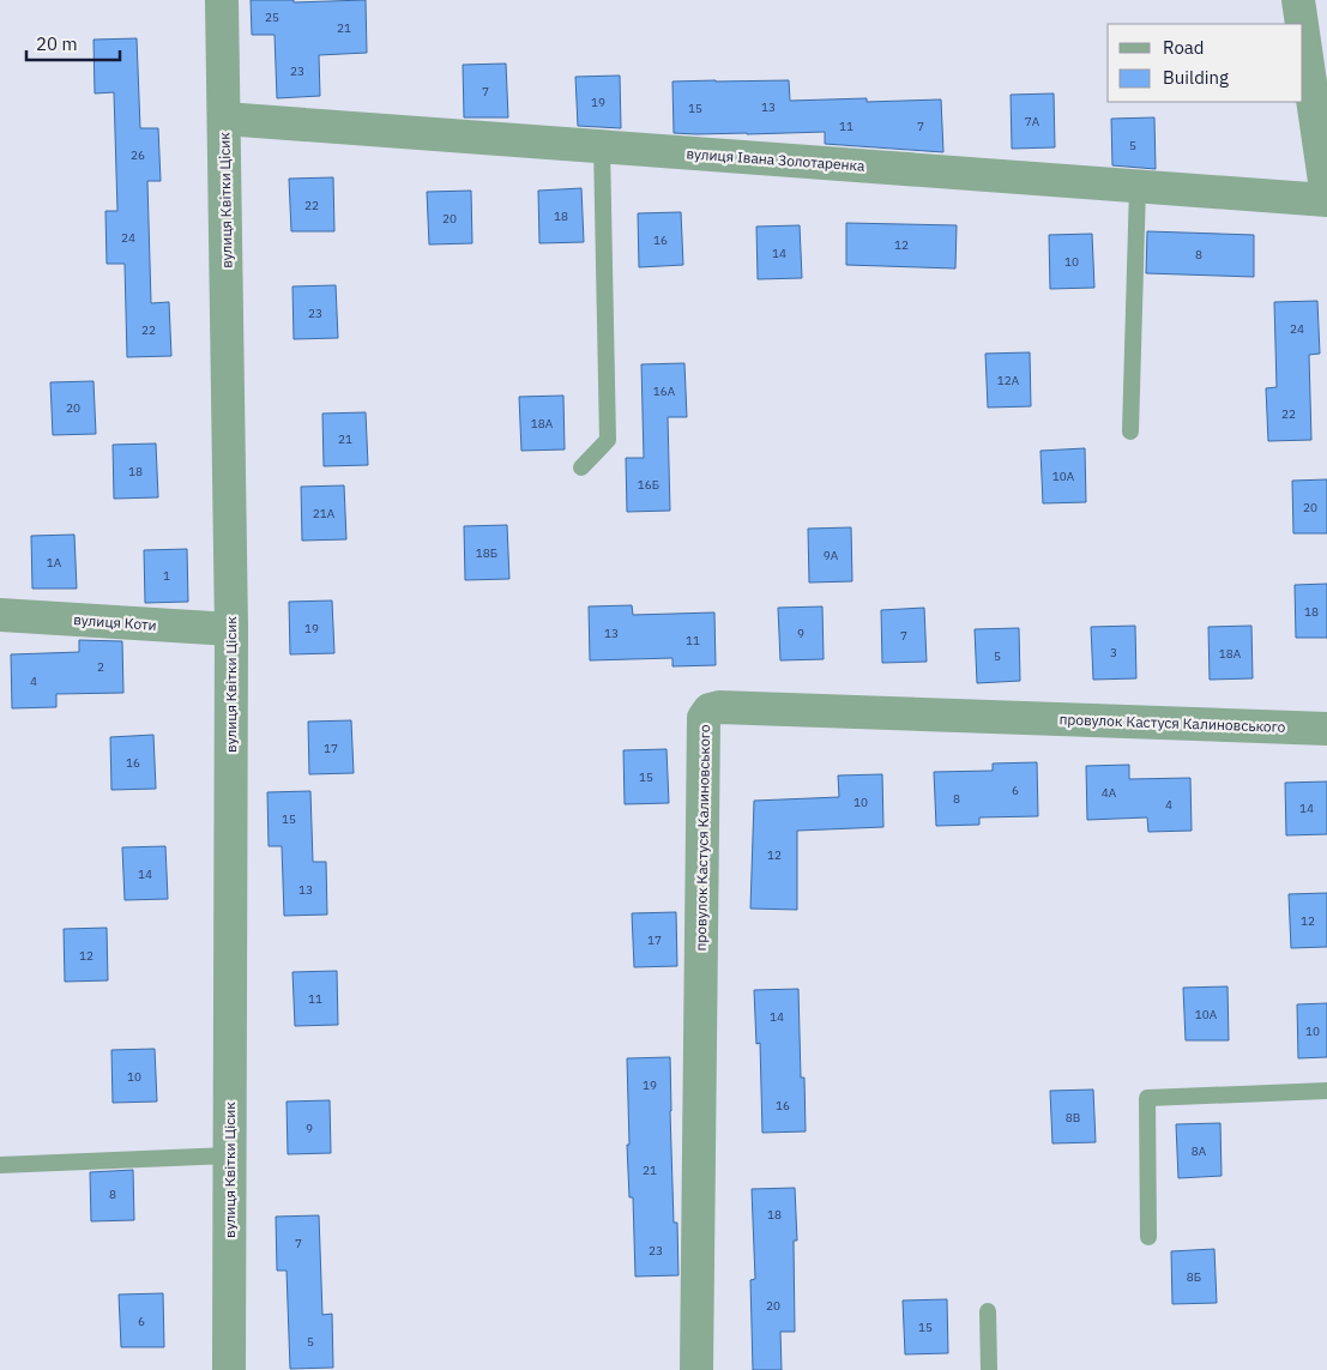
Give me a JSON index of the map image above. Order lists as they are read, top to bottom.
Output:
{
  "streets": {
    "street": [
      "вулиця Івана Золотаренка",
      "вулиця Квітки Цісик",
      "вулиця Коти",
      "провулок Кастуся Калиновського"
    ]
  },
  "crossings": [
    ["вулиця Івана Золотаренка", "вулиця Квітки Цісик"],
    ["вулиця Квітки Цісик", "вулиця Коти"]
  ],
  "house_numbers": [
    "25",
    "21",
    "23",
    "7",
    "19",
    "13",
    "15",
    "7А",
    "11",
    "7",
    "5",
    "26",
    "22",
    "18",
    "20",
    "24",
    "16",
    "12",
    "14",
    "8",
    "10",
    "23",
    "24",
    "22",
    "12А",
    "16А",
    "20",
    "22",
    "18А",
    "21",
    "18",
    "10А",
    "16Б",
    "20",
    "21А",
    "18Б",
    "9А",
    "1А",
    "1",
    "18",
    "19",
    "13",
    "9",
    "7",
    "11",
    "3",
    "18А",
    "5",
    "2",
    "4",
    "17",
    "16",
    "15",
    "6",
    "4А",
    "8",
    "10",
    "4",
    "14",
    "15",
    "12",
    "14",
    "13",
    "12",
    "17",
    "12",
    "11",
    "10А",
    "14",
    "10",
    "10",
    "19",
    "16",
    "8В",
    "9",
    "8А",
    "21",
    "8",
    "18",
    "7",
    "23",
    "8Б",
    "20",
    "6",
    "15",
    "5"
  ],
  "legend": ["Road", "Building"],
  "scale_bar": "20 m"
}
